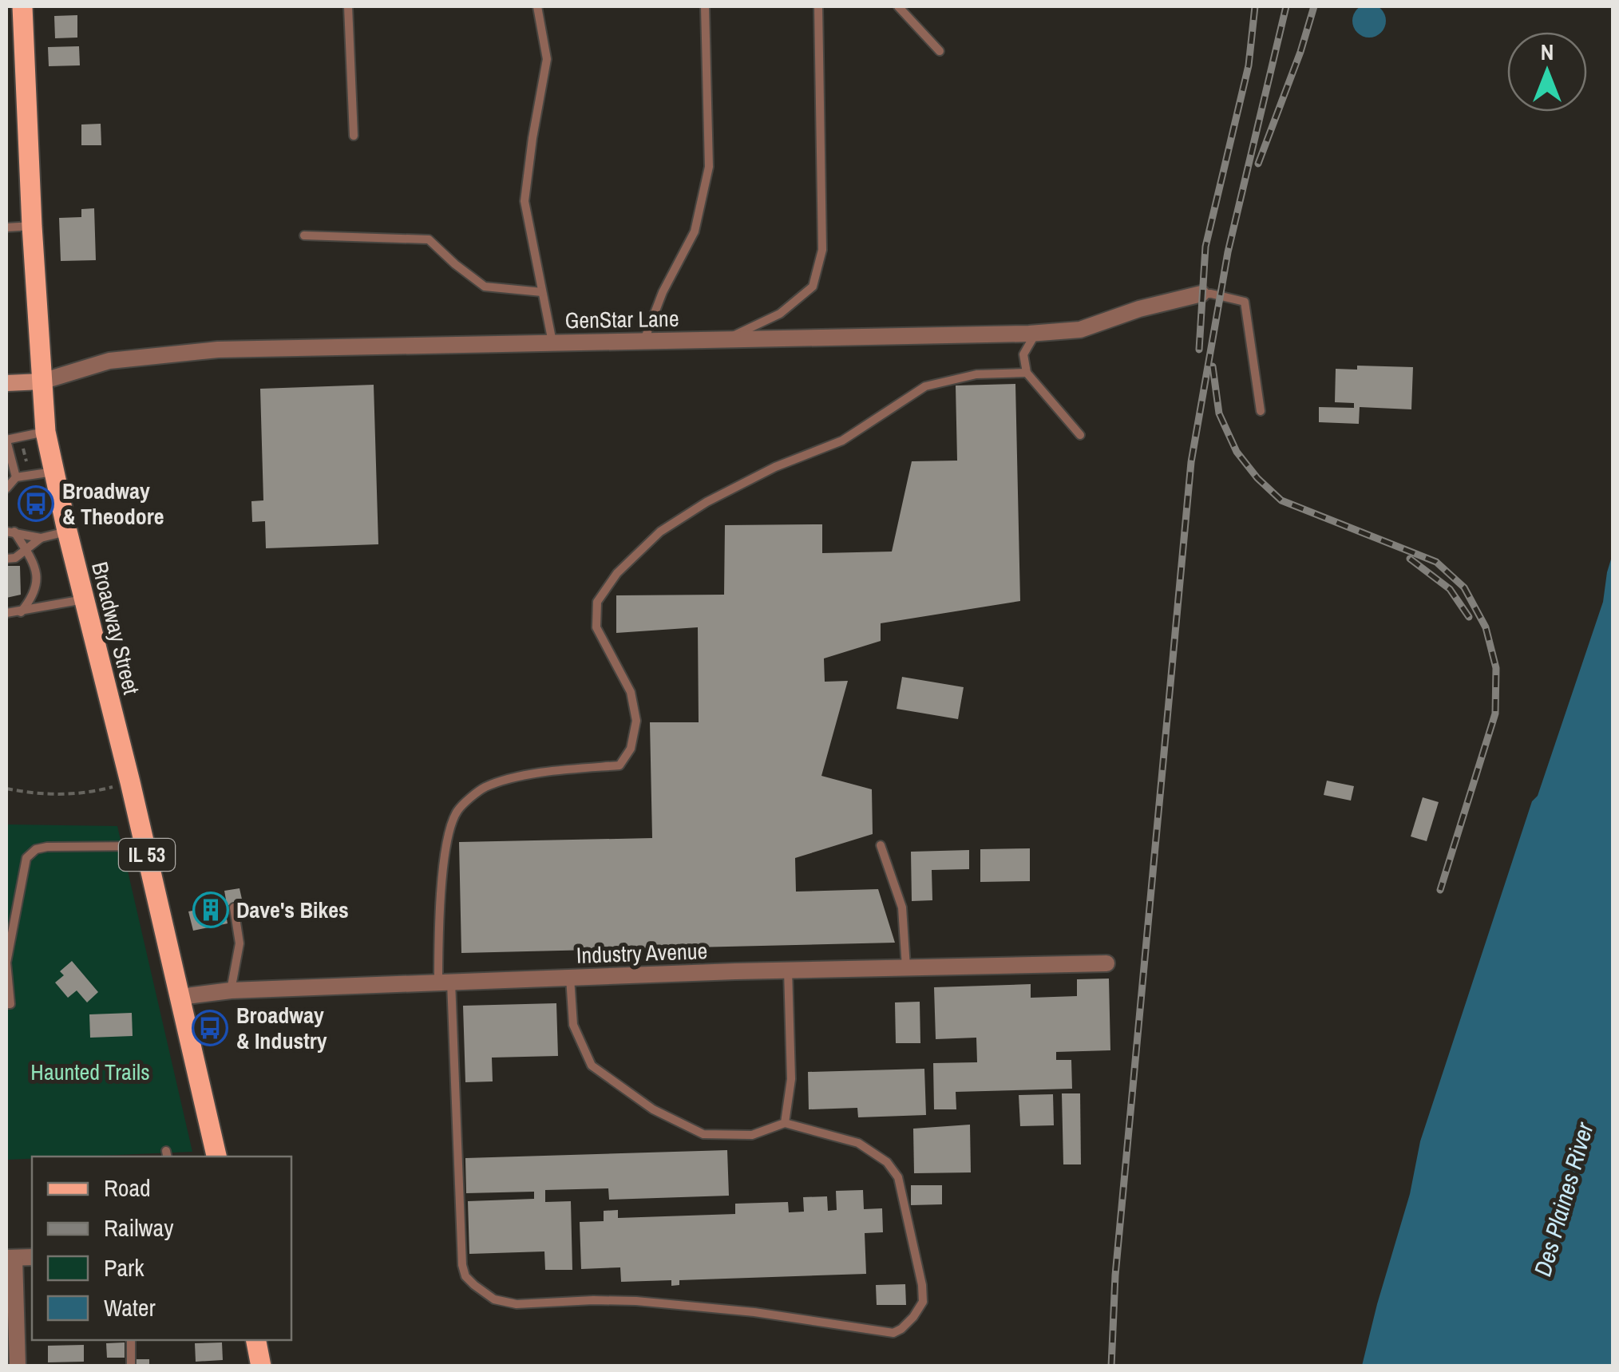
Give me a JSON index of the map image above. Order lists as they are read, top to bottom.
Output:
{
  "streets": {
    "main road": ["Broadway Street", "IL 53"],
    "street": ["GenStar Lane", "Industry Avenue"]
  },
  "crossings": [
    ["GenStar Lane", "Broadway Street"],
    ["Broadway Street", "Industry Avenue"]
  ],
  "water": ["Des Plaines River"],
  "parks": ["Haunted Trails"],
  "places": {
    "bus stop": ["Broadway & Theodore", "Broadway & Industry"],
    "building": ["Dave's Bikes"]
  },
  "legend": [
    "Road",
    "Railway",
    "Park",
    "Water"
  ],
  "north": "top"
}
